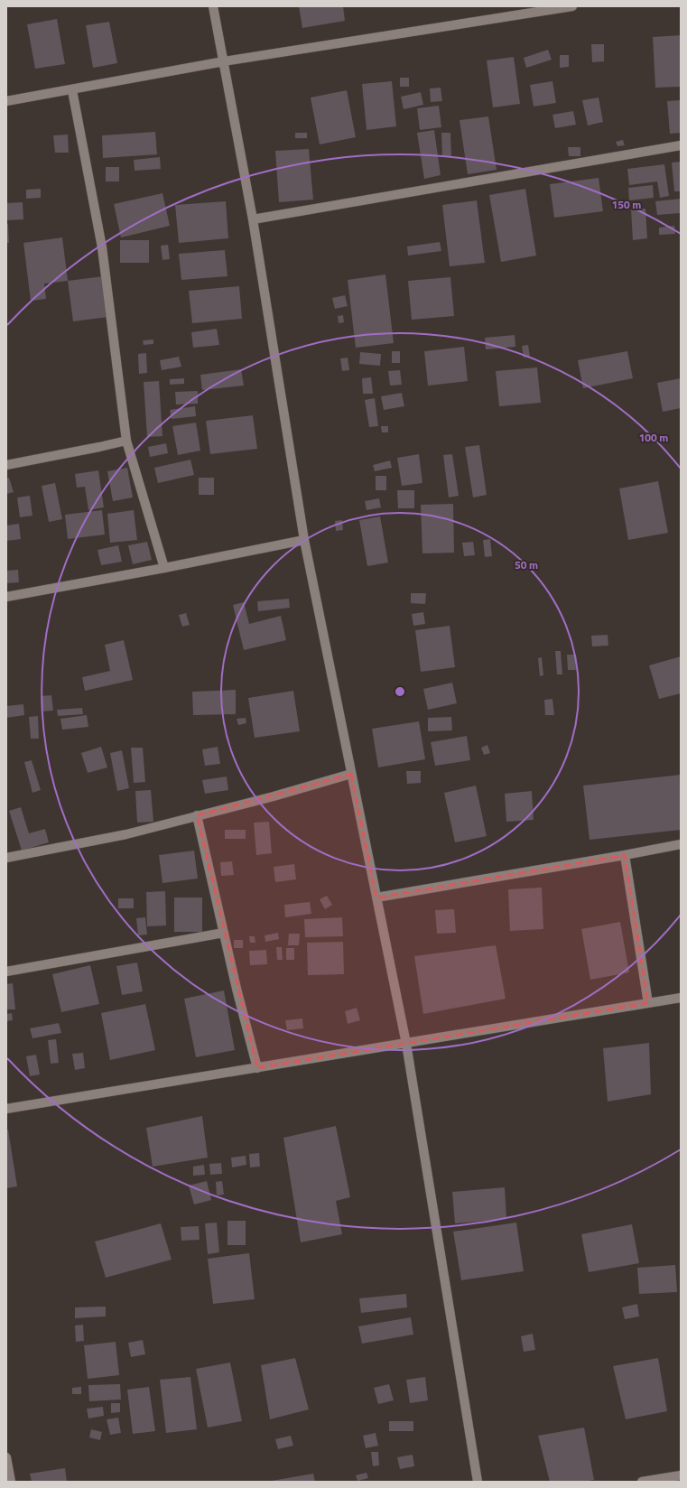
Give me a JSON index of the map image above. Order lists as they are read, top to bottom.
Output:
{
  "rings": ["150 m", "100 m", "50 m"]
}
